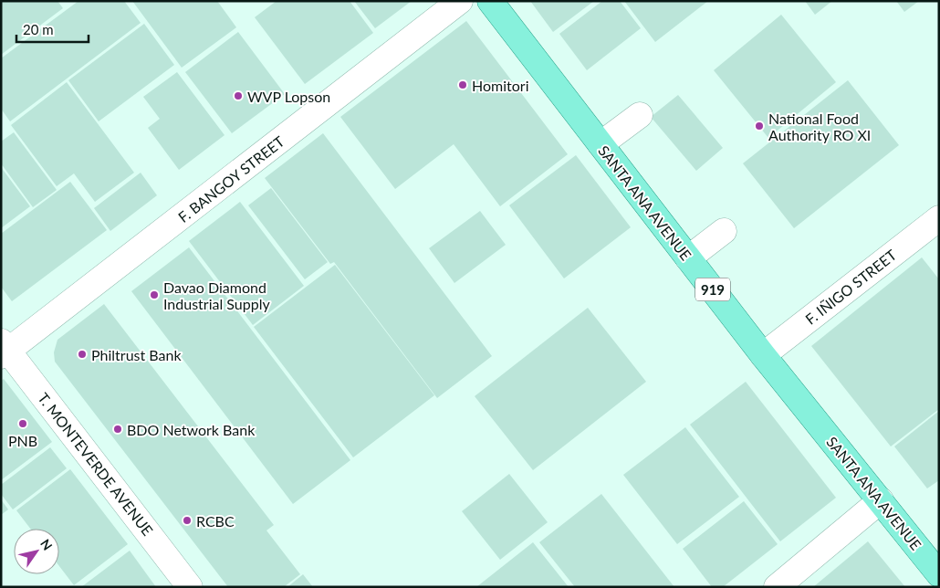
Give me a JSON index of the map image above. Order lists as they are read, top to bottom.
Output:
{
  "streets": {
    "main road": ["SANTA ANA AVENUE", "919"],
    "street": ["F. BANGOY STREET", "F. IÑIGO STREET", "T. MONTEVERDE AVENUE"]
  },
  "crossings": [
    ["F. BANGOY STREET", "T. MONTEVERDE AVENUE"],
    ["SANTA ANA AVENUE", "F. IÑIGO STREET"]
  ],
  "places": [
    "Homitori",
    "WVP Lopson",
    "National Food Authority RO XI",
    "Davao Diamond Industrial Supply",
    "Philtrust Bank",
    "PNB",
    "BDO Network Bank",
    "RCBC"
  ],
  "scale_bar": "20 m",
  "north": "top right"
}
